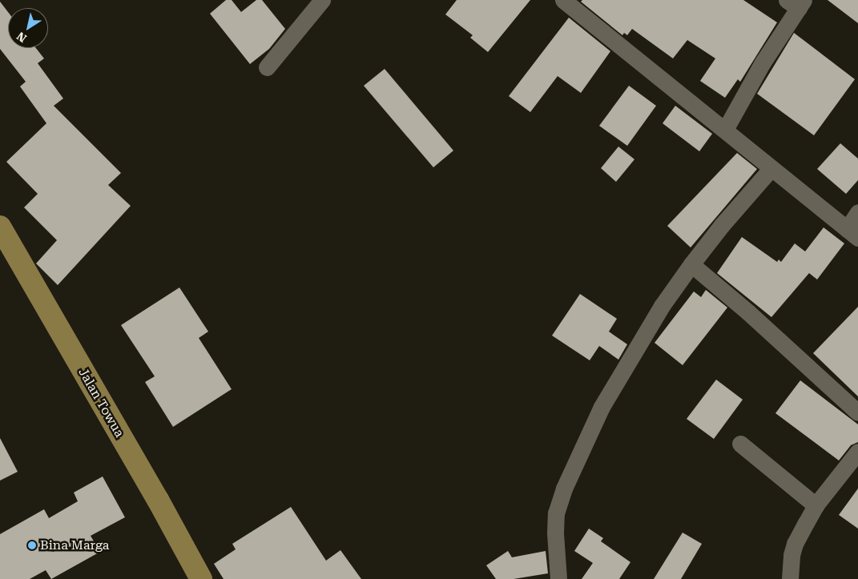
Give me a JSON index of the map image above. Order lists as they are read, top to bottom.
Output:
{
  "streets": {
    "main road": ["Jalan Towua"]
  },
  "places": ["Bina Marga"],
  "north": "bottom left"
}
